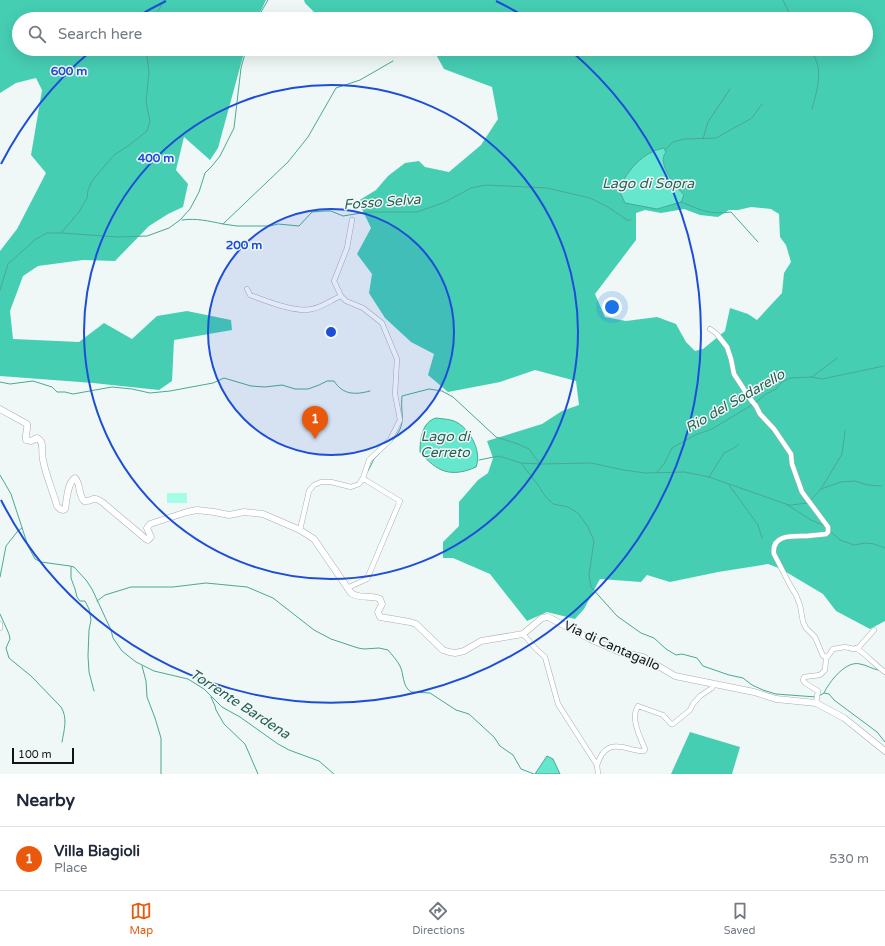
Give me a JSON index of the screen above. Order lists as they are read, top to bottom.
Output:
{
  "streets": {
    "street": ["Via di Cantagallo"]
  },
  "water": [
    "Lago di Sopra",
    "Fosso Selva",
    "Rio del Sodarello",
    "Lago di Cerreto",
    "Torrente Bardena"
  ],
  "scale_bar": "100 m",
  "page": {
    "search": "Search here",
    "pins": "1",
    "scale": "100 m",
    "heading": "Nearby",
    "list": [
      {
        "mark": "1",
        "name": "Villa Biagioli",
        "note": "Place",
        "value": "530 m"
      }
    ],
    "nav": ["Map", "Directions", "Saved"]
  },
  "rings": ["600 m", "400 m", "200 m"]
}
